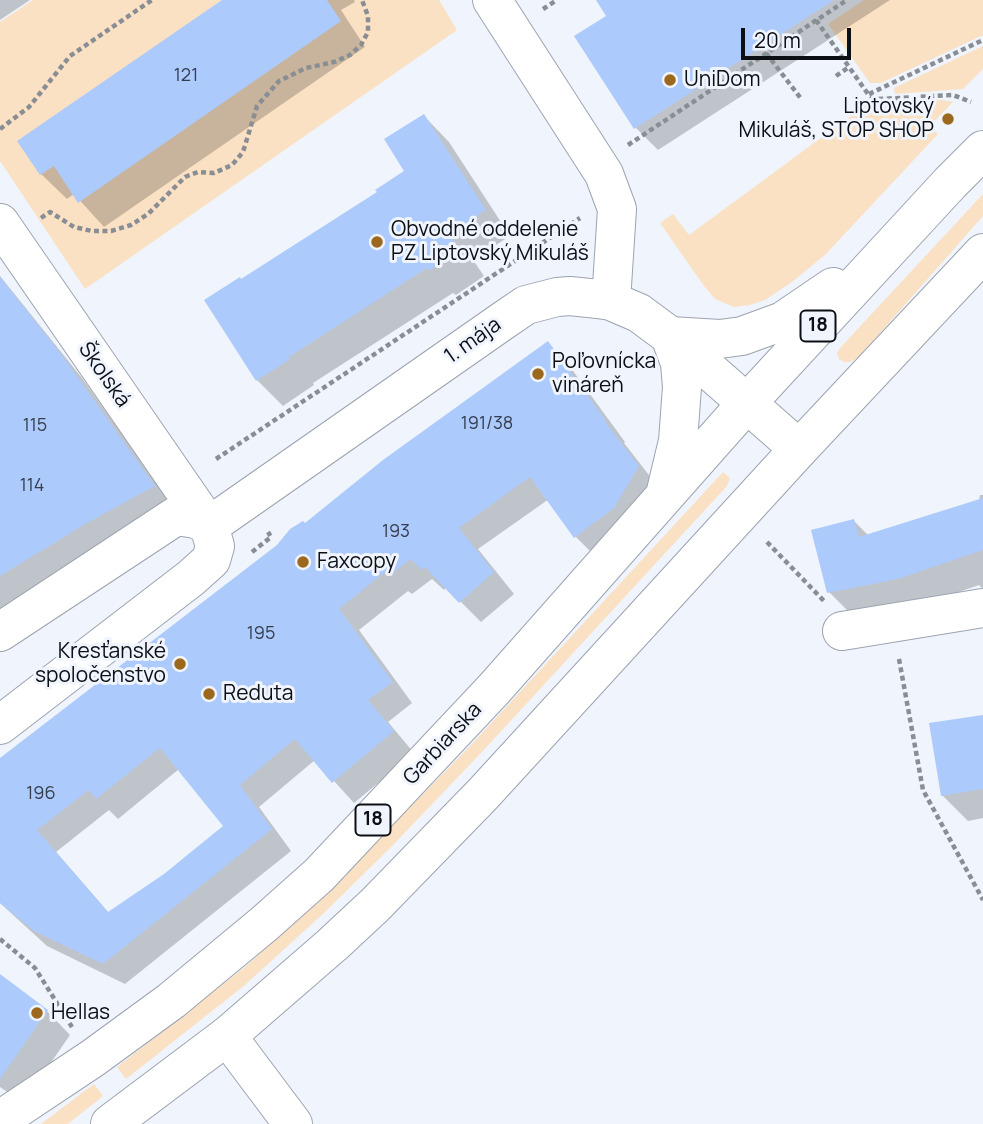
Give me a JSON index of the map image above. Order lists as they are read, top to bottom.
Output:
{
  "streets": {
    "main road": [
      "18",
      "1. mája",
      "Školská",
      "Garbiarska"
    ]
  },
  "crossings": [
    ["18", "1. mája"],
    ["18", "Garbiarska"],
    ["1. mája", "Školská"],
    ["1. mája", "Garbiarska"]
  ],
  "places": [
    "UniDom",
    "Liptovský Mikuláš, STOP SHOP",
    "Obvodné oddelenie PZ Liptovský Mikuláš",
    "Poľovnícka vináreň",
    "Faxcopy",
    "Kresťanské spoločenstvo",
    "Reduta",
    "Hellas"
  ],
  "house_numbers": [
    "121",
    "191/38",
    "115",
    "114",
    "193",
    "195",
    "196"
  ],
  "scale_bar": "20 m"
}
